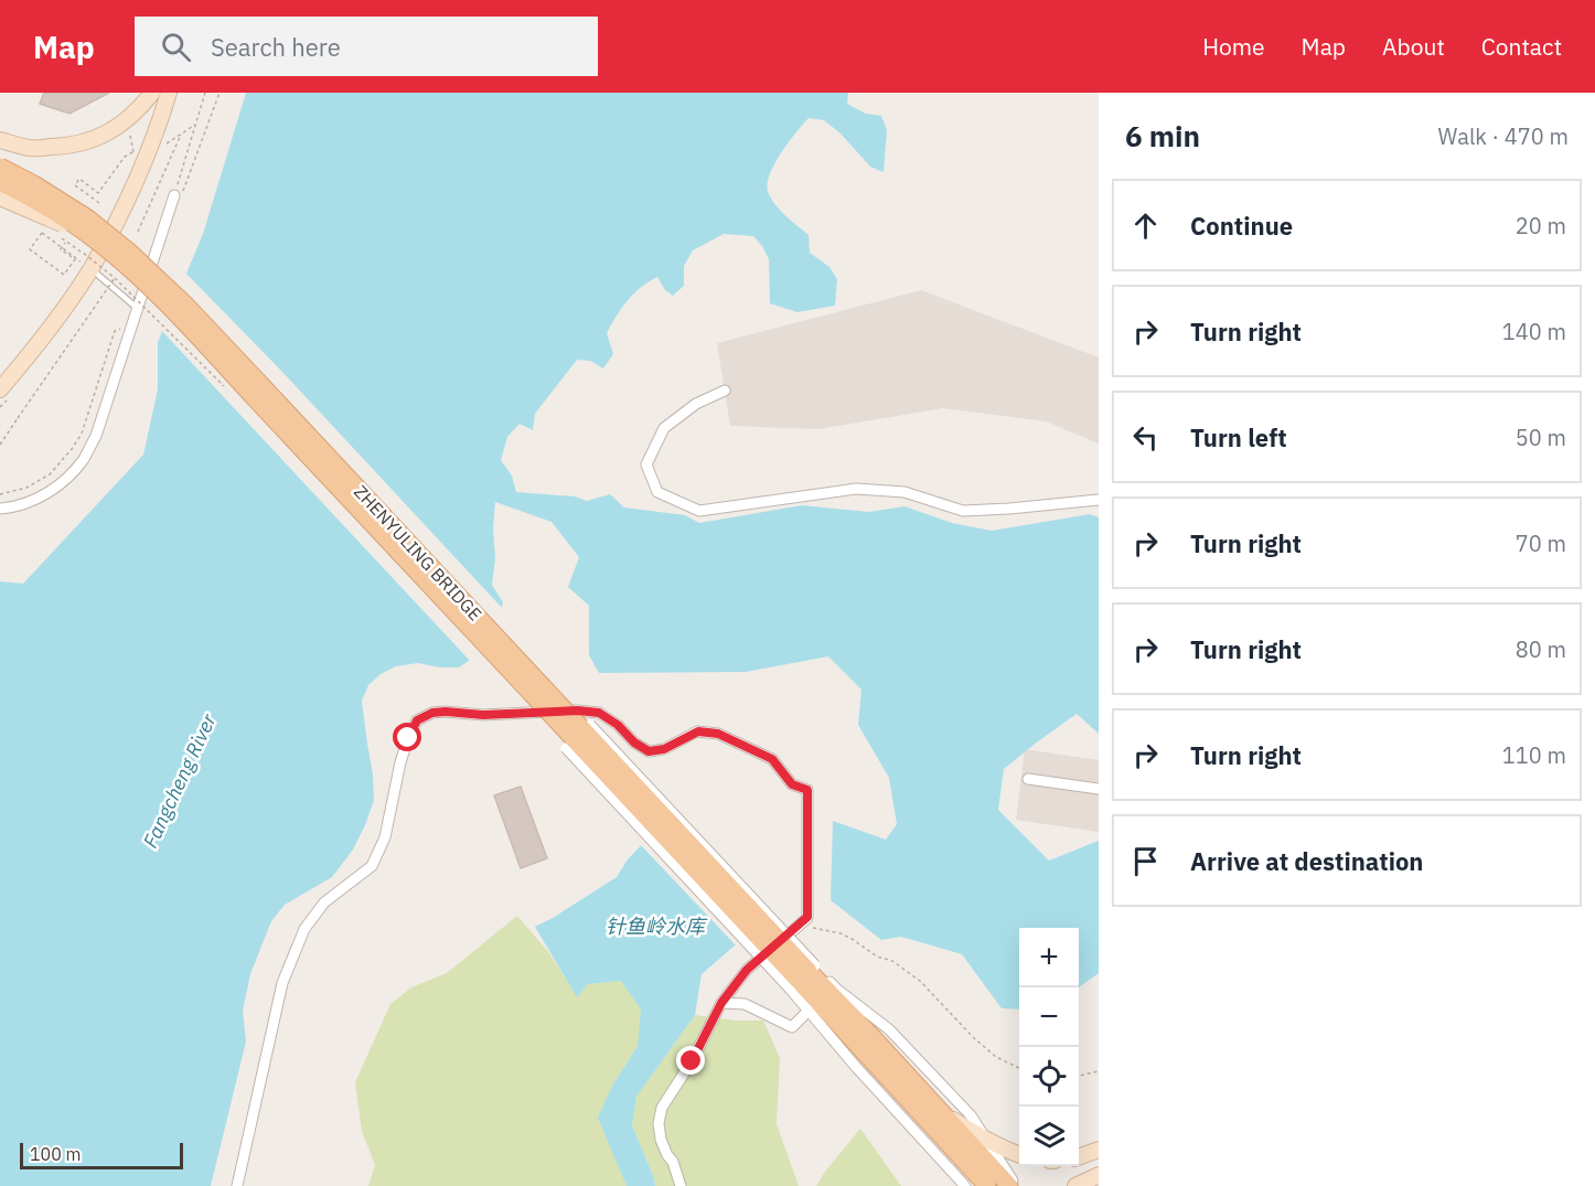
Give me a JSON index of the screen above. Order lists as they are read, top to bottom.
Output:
{
  "streets": {
    "main road": ["ZHENYULING BRIDGE"]
  },
  "water": ["Fangcheng River", "针鱼岭水库"],
  "scale_bar": "100 m",
  "page": {
    "header": "Map",
    "search": "Search here",
    "nav": [
      "Home",
      "Map",
      "About",
      "Contact"
    ],
    "heading": ["6 min", "Walk · 470 m"],
    "list": [
      ["Continue", "20 m"],
      ["Turn right", "140 m"],
      ["Turn left", "50 m"],
      ["Turn right", "70 m"],
      ["Turn right", "80 m"],
      ["Turn right", "110 m"],
      "Arrive at destination"
    ],
    "map_buttons": ["+", "−"],
    "scale": "100 m"
  }
}
